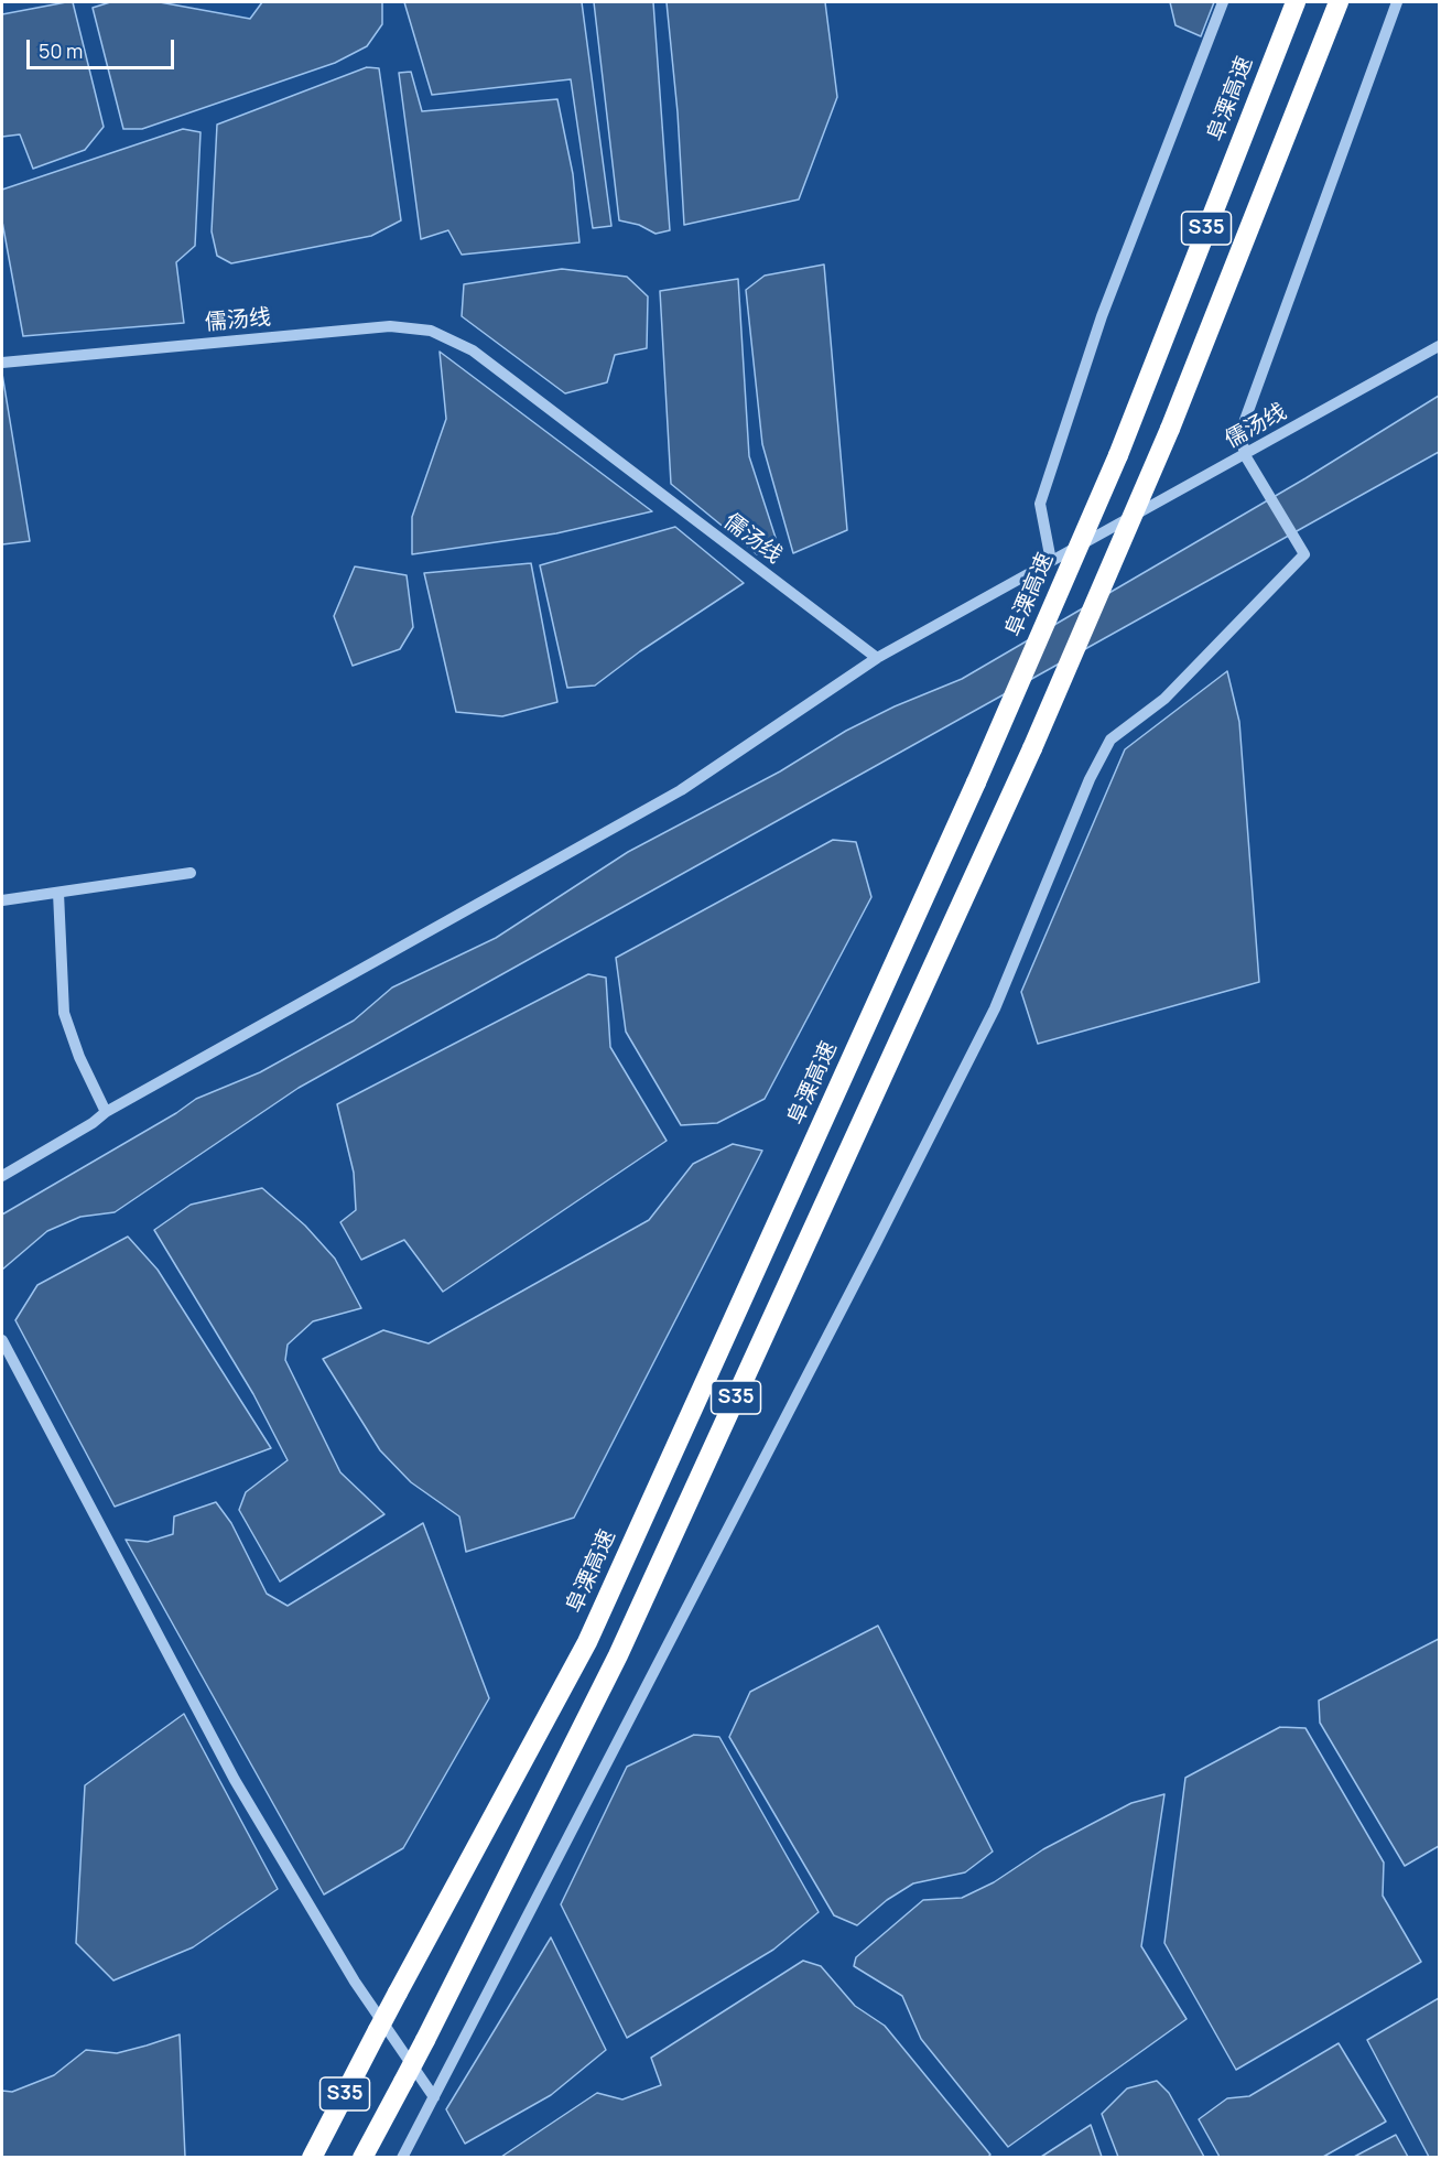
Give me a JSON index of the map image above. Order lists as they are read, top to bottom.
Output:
{
  "streets": {
    "highway": ["阜溧高速", "S35"],
    "street": ["儒汤线"]
  },
  "scale_bar": "50 m"
}
